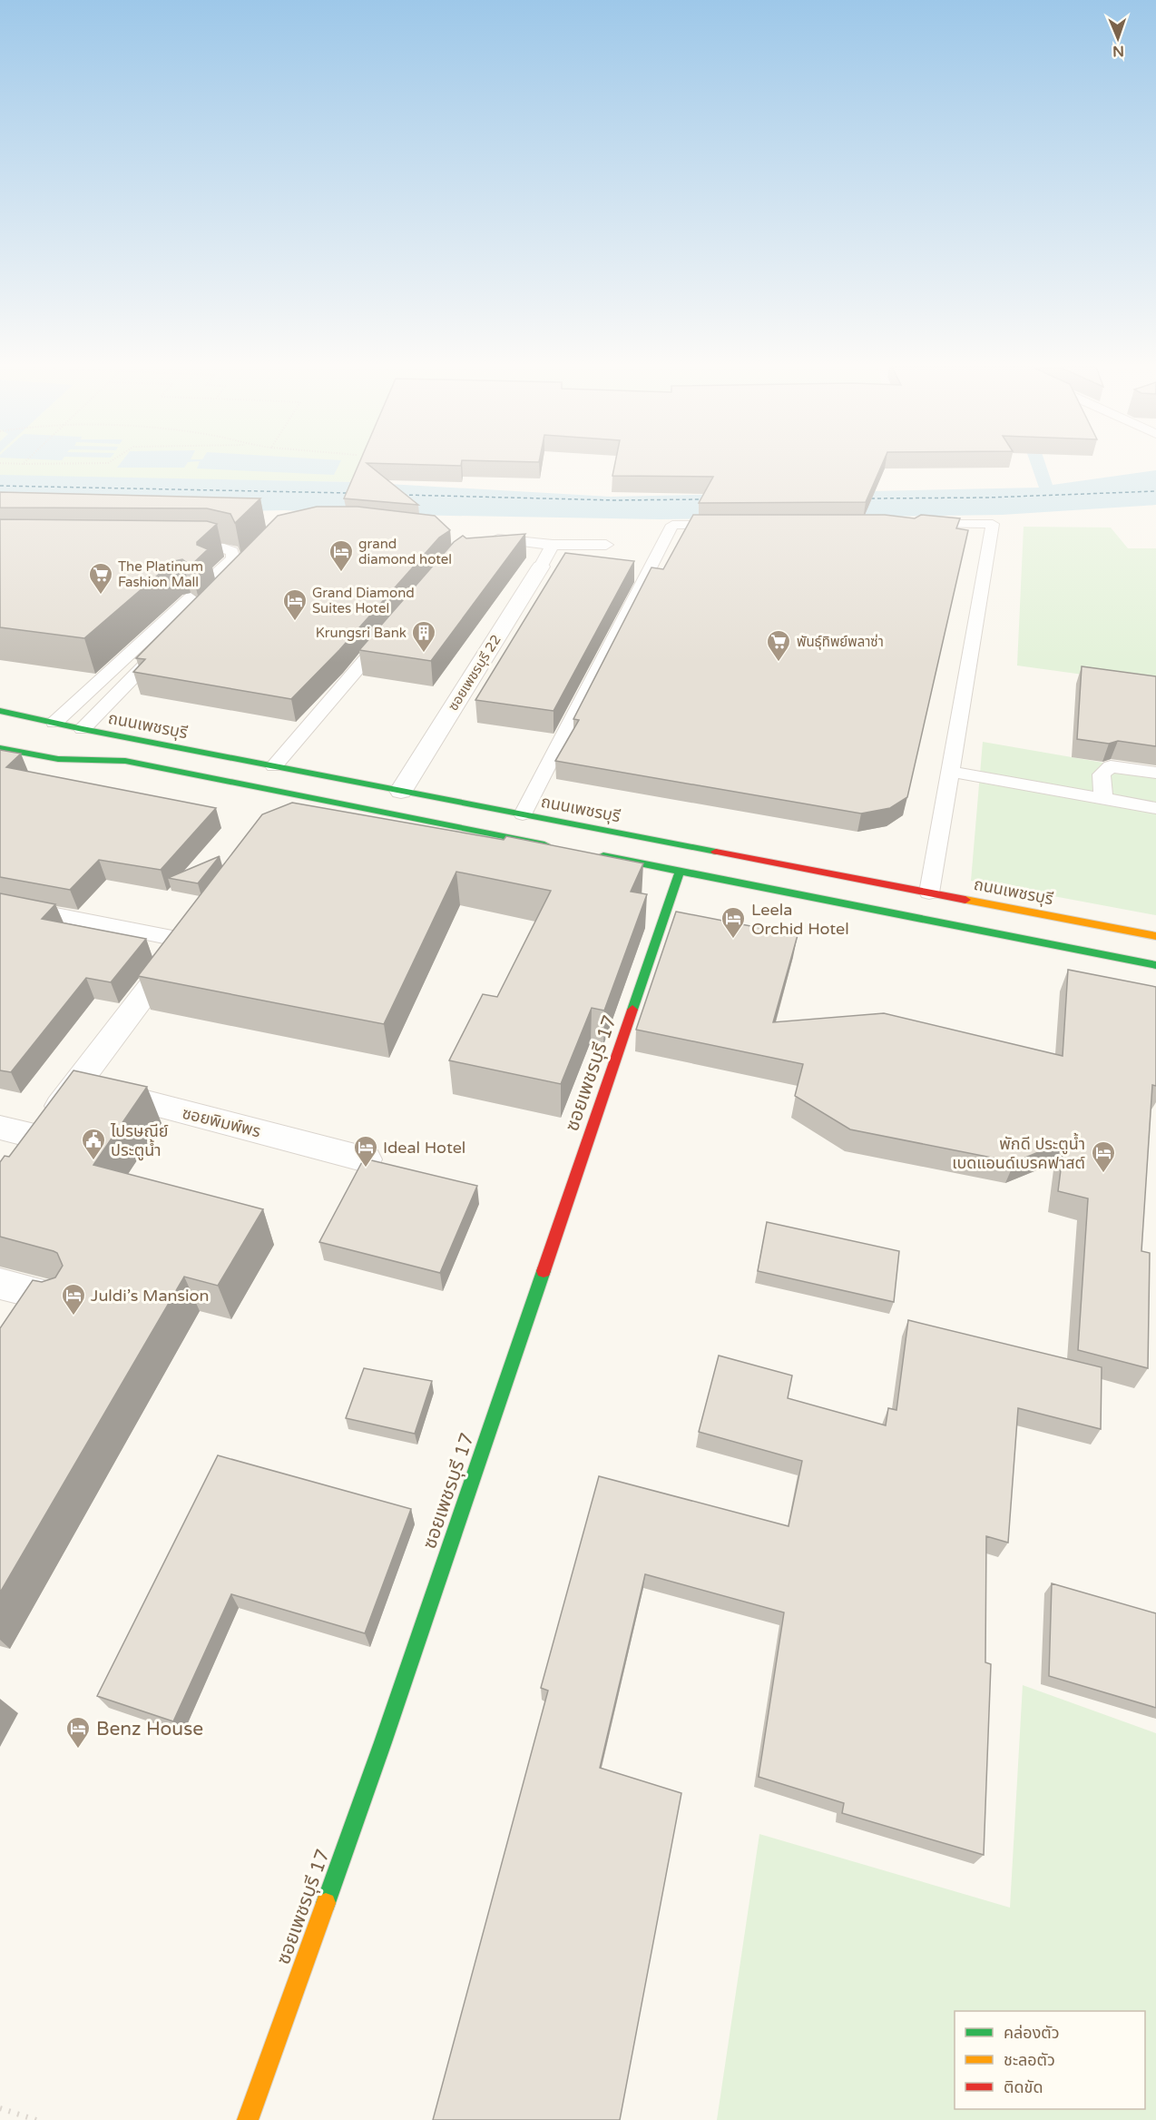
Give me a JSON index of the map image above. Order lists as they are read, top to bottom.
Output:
{
  "streets": {
    "main road": ["ถนนเพชรบุรี", "ซอยเพชรบุรี 17"],
    "street": ["ซอยเพชรบุรี 22", "ซอยพิมพ์พร"]
  },
  "crossings": [
    ["ซอยเพชรบุรี 22", "ถนนเพชรบุรี"]
  ],
  "places": {
    "hotel": [
      "grand diamond hotel",
      "Grand Diamond Suites Hotel",
      "Leela Orchid Hotel",
      "Ideal Hotel",
      "พักดี ประตูน้ำ เบดแอนด์เบรคฟาสต์",
      "Juldi’s Mansion",
      "Benz House"
    ],
    "supermarket": ["The Platinum Fashion Mall", "พันธุ์ทิพย์พลาซ่า"],
    "building": ["Krungsri Bank"],
    "public building": ["ไปรษณีย์ ประตูน้ำ"]
  },
  "legend": ["คล่องตัว", "ชะลอตัว", "ติดขัด"],
  "north": "bottom"
}
